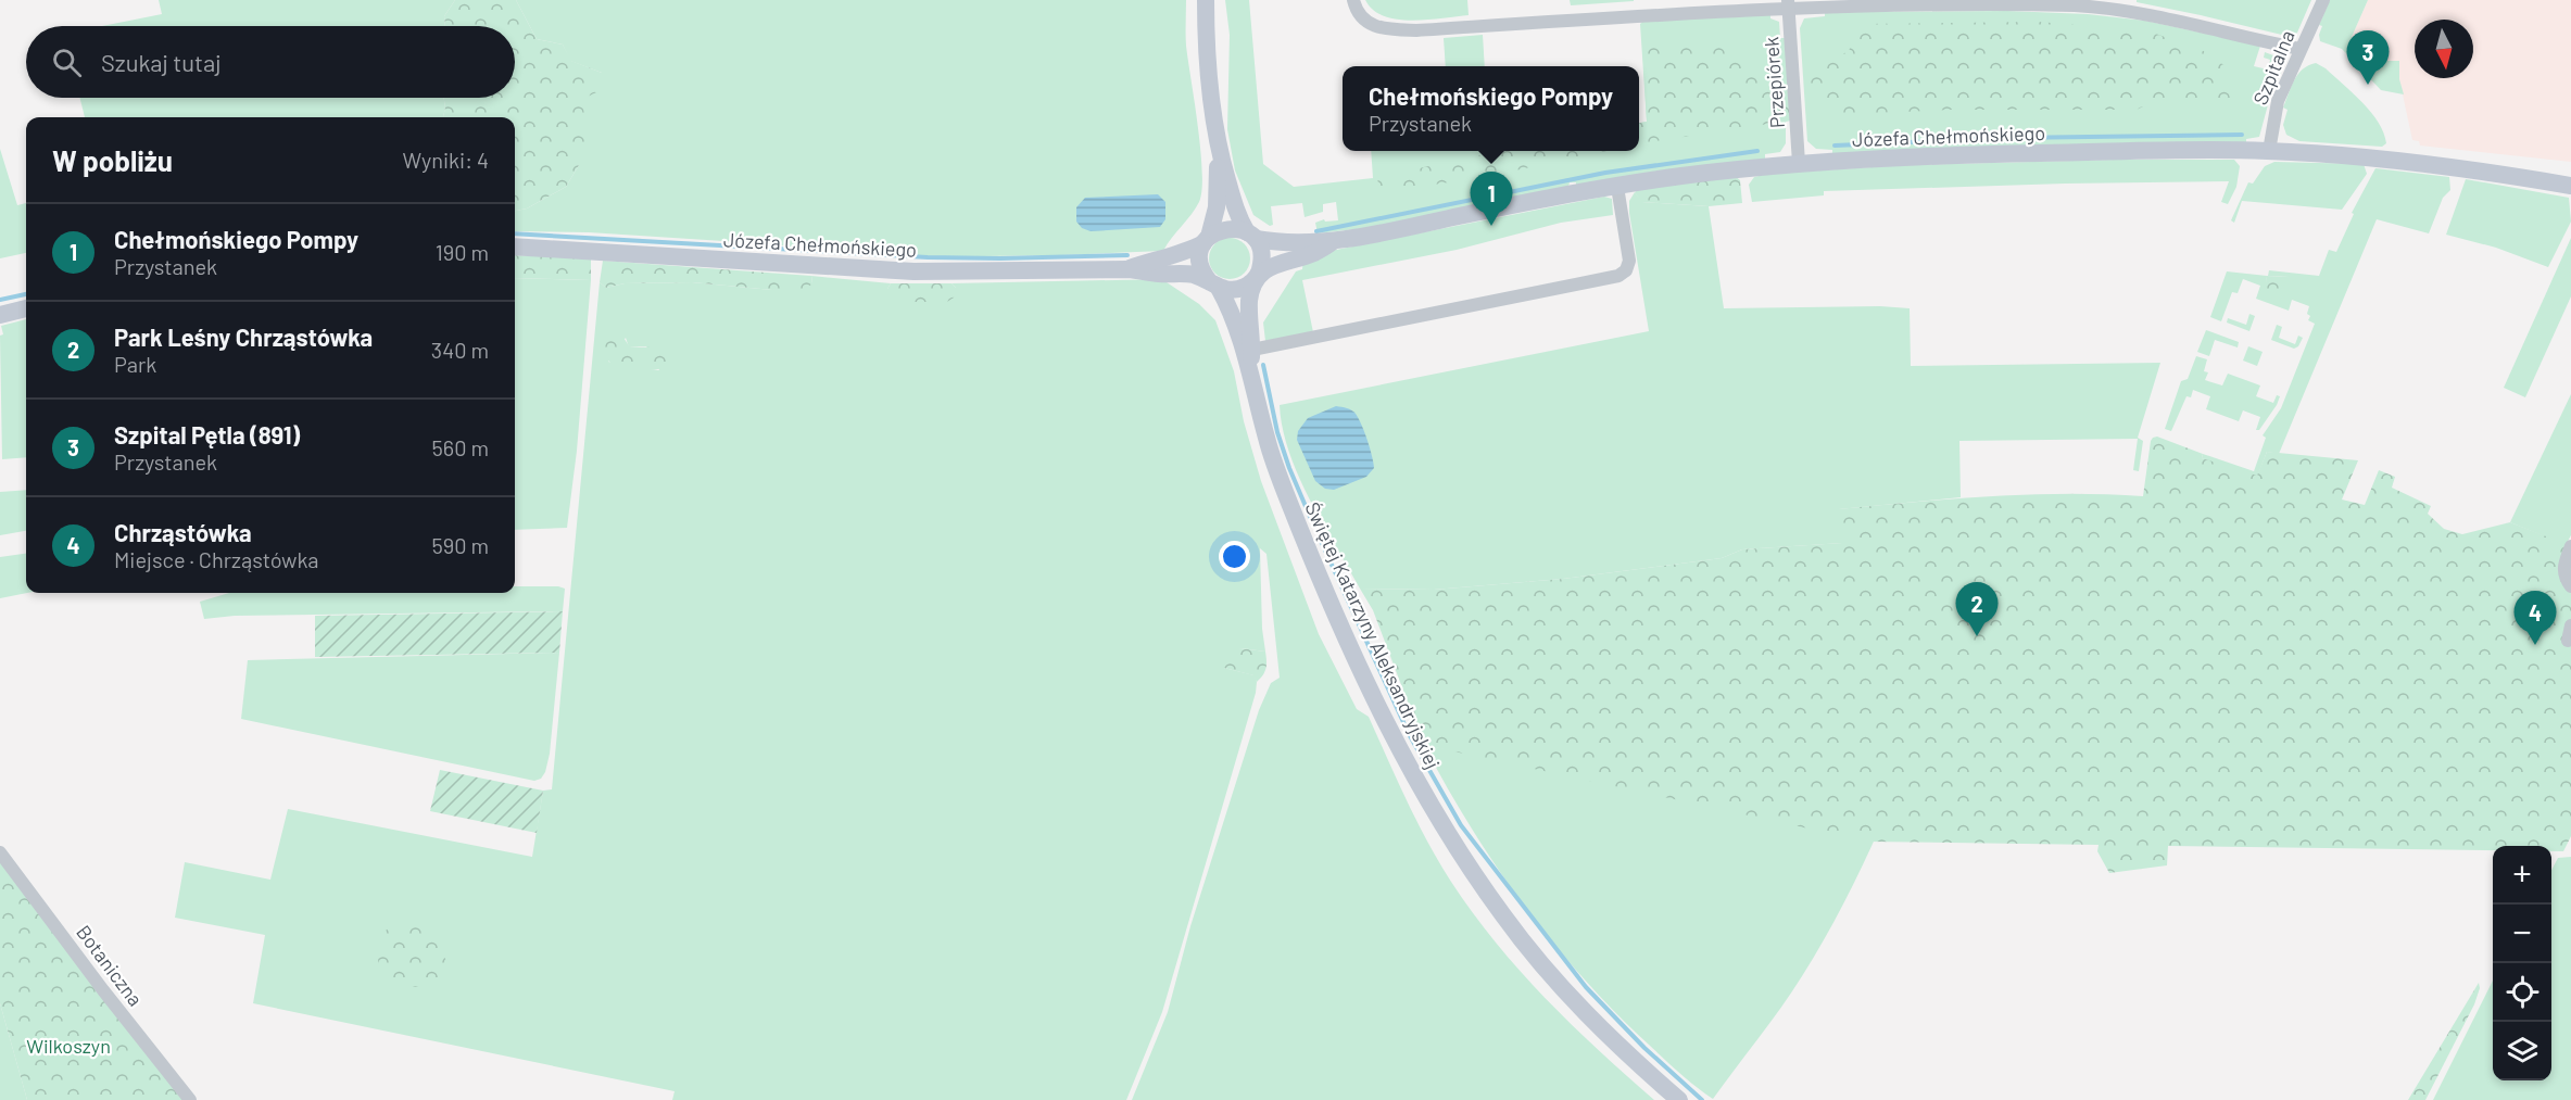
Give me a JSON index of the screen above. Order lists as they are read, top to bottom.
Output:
{
  "streets": {
    "street": [
      "Szpitalna",
      "Przepiórek",
      "Józefa Chełmońskiego",
      "Świętej Katarzyny Aleksandryjskiej",
      "Botaniczna"
    ]
  },
  "crossings": [
    ["Szpitalna", "Józefa Chełmońskiego"],
    ["Przepiórek", "Józefa Chełmońskiego"],
    ["Józefa Chełmońskiego", "Świętej Katarzyny Aleksandryjskiej"]
  ],
  "parks": ["Wilkoszyn"],
  "north": "bottom",
  "page": {
    "search": "Szukaj tutaj",
    "pins": [
      "3",
      "1",
      "2",
      "4"
    ],
    "popup": ["Chełmońskiego Pompy", "Przystanek"],
    "heading": ["W pobliżu", "Wyniki: 4"],
    "list": [
      {
        "mark": "1",
        "name": "Chełmońskiego Pompy",
        "note": "Przystanek",
        "value": "190 m"
      },
      {
        "mark": "2",
        "name": "Park Leśny Chrząstówka",
        "note": "Park",
        "value": "340 m"
      },
      {
        "mark": "3",
        "name": "Szpital Pętla (891)",
        "note": "Przystanek",
        "value": "560 m"
      },
      {
        "mark": "4",
        "name": "Chrząstówka",
        "note": "Miejsce · Chrząstówka",
        "value": "590 m"
      }
    ],
    "map_buttons": ["+", "−"]
  }
}
